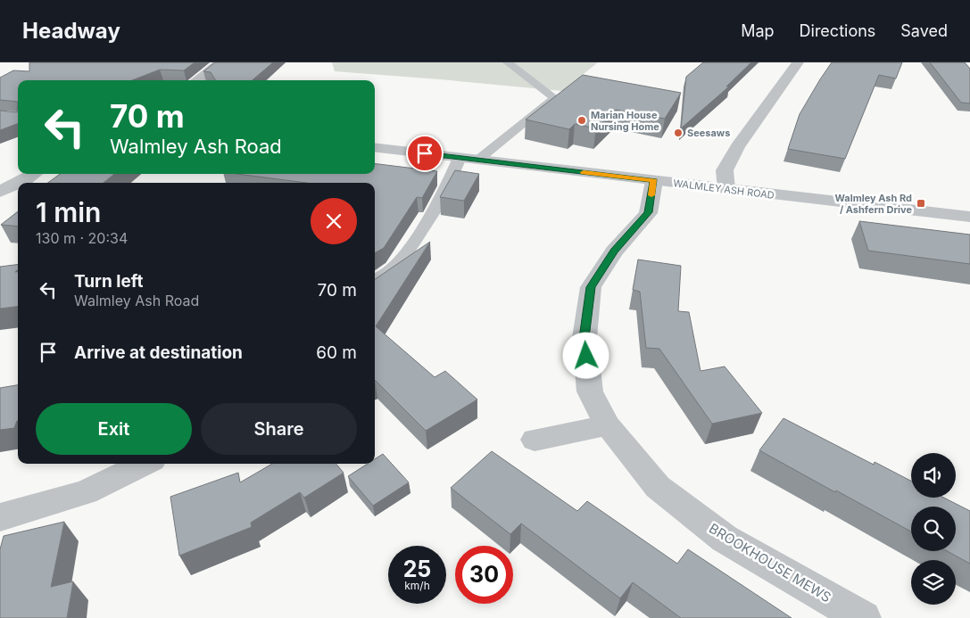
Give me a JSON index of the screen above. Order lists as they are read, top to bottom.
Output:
{
  "streets": {
    "street": ["WALMLEY ASH ROAD", "BROOKHOUSE MEWS"]
  },
  "crossings": [
    ["WALMLEY ASH ROAD", "BROOKHOUSE MEWS"]
  ],
  "places": {
    "other": ["Marian House Nursing Home", "Seesaws"],
    "transit": ["Walmley Ash Rd / Ashfern Drive"]
  },
  "page": {
    "header": "Headway",
    "nav": ["Map", "Directions", "Saved"],
    "turn": ["70 m", "Walmley Ash Road"],
    "heading": ["1 min", "130 m · 20:34"],
    "list": [
      {
        "name": "Turn left",
        "note": "Walmley Ash Road",
        "value": "70 m"
      },
      {
        "name": "Arrive at destination",
        "value": "60 m"
      }
    ],
    "buttons": ["Exit", "Share"],
    "speed": "25 km/h",
    "limit": "30"
  }
}
